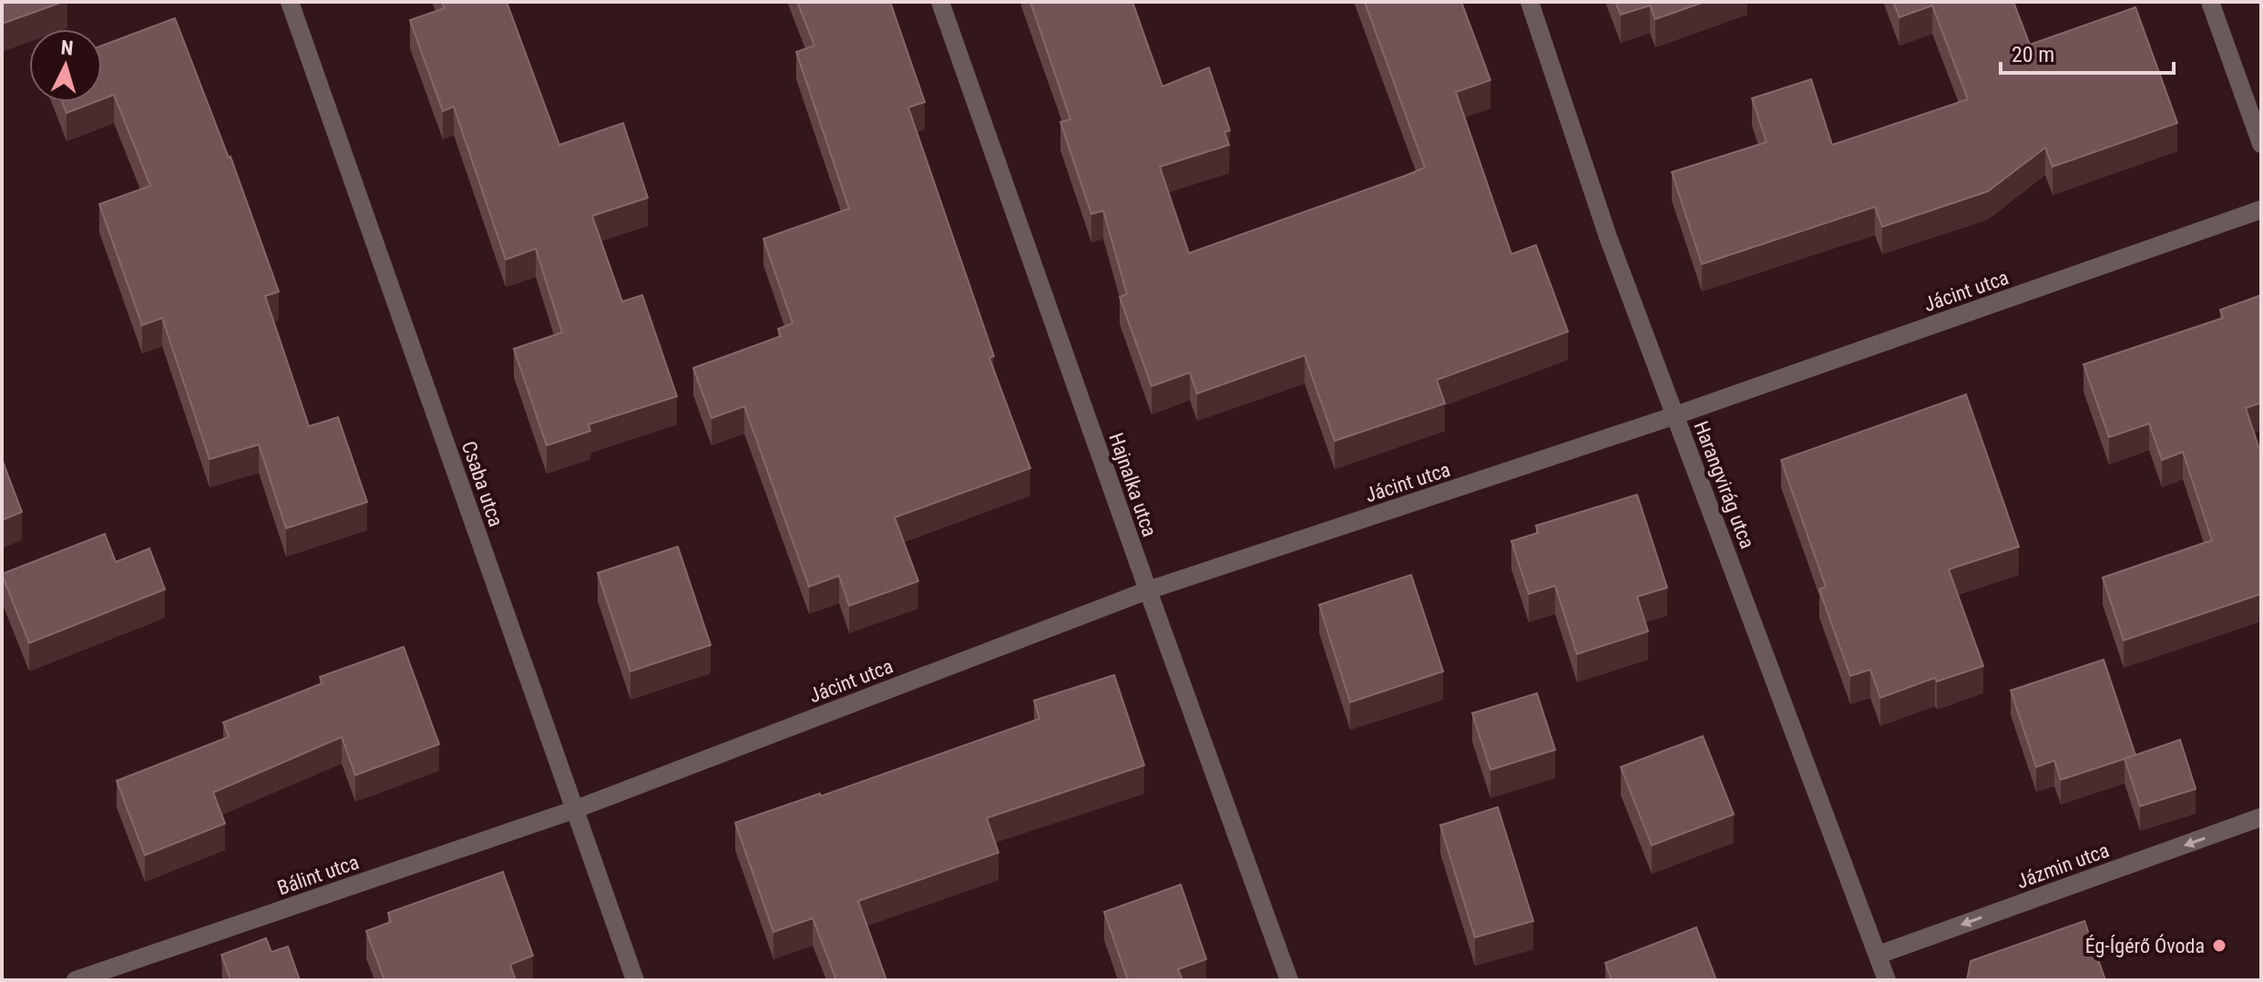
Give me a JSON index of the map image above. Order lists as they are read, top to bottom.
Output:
{
  "streets": {
    "street": [
      "Jácint utca",
      "Csaba utca",
      "Hajnalka utca",
      "Harangvirág utca",
      "Jázmin utca",
      "Bálint utca"
    ]
  },
  "crossings": [
    ["Jácint utca", "Csaba utca"],
    ["Jácint utca", "Hajnalka utca"],
    ["Jácint utca", "Harangvirág utca"],
    ["Jácint utca", "Bálint utca"],
    ["Csaba utca", "Bálint utca"],
    ["Harangvirág utca", "Jázmin utca"]
  ],
  "one_way": ["Jázmin utca"],
  "places": ["Ég-Ígérő Óvoda"],
  "scale_bar": "20 m",
  "north": "top"
}
